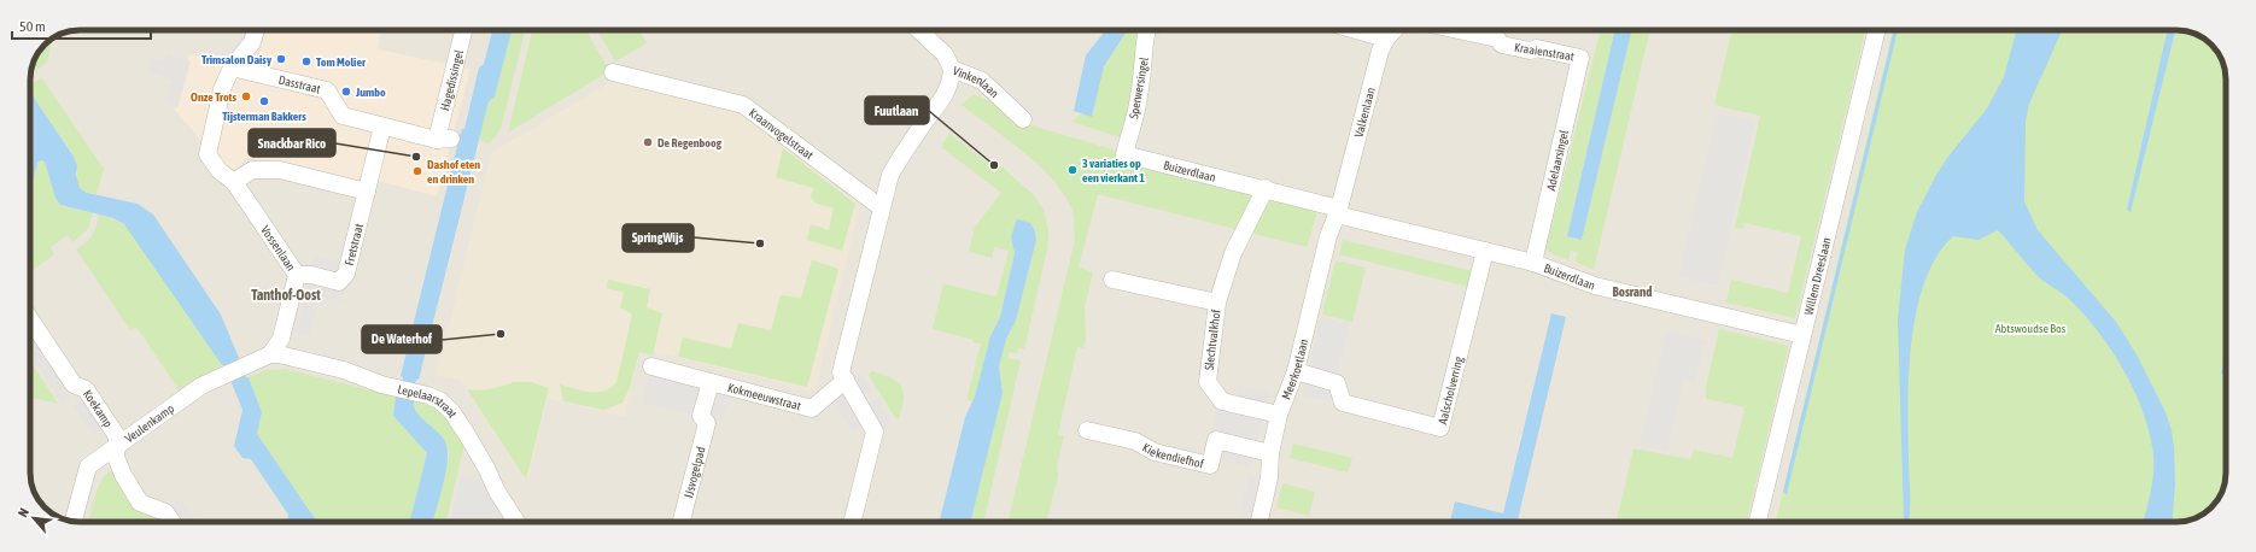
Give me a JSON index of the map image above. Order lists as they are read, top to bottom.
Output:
{
  "streets": {
    "street": [
      "Kraaienstraat",
      "Hagedissingel",
      "Vinkenlaan",
      "Dasstraat",
      "Sperwersingel",
      "Valkenlaan",
      "Kraanvogelstraat",
      "Adelaarsingel",
      "Buizerdlaan",
      "Fretstraat",
      "Vossenlaan",
      "Willem Dreeslaan",
      "Slechtvalkhof",
      "Meerkoetlaan",
      "Aalscholverring",
      "Kokmeeuwstraat",
      "Lepelaarstraat",
      "Koekamp",
      "Veulenkamp",
      "Kiekendiefhof",
      "IJsvogelpad"
    ]
  },
  "crossings": [
    ["Kraaienstraat", "Adelaarsingel"],
    ["Hagedissingel", "Dasstraat"],
    ["Dasstraat", "Vossenlaan"],
    ["Sperwersingel", "Buizerdlaan"],
    ["Valkenlaan", "Buizerdlaan"],
    ["Valkenlaan", "Meerkoetlaan"],
    ["Adelaarsingel", "Buizerdlaan"],
    ["Buizerdlaan", "Willem Dreeslaan"],
    ["Buizerdlaan", "Slechtvalkhof"],
    ["Buizerdlaan", "Meerkoetlaan"],
    ["Buizerdlaan", "Aalscholverring"],
    ["Fretstraat", "Vossenlaan"],
    ["Vossenlaan", "Lepelaarstraat"],
    ["Vossenlaan", "Veulenkamp"],
    ["Slechtvalkhof", "Meerkoetlaan"],
    ["Meerkoetlaan", "Aalscholverring"],
    ["Meerkoetlaan", "Kiekendiefhof"],
    ["Kokmeeuwstraat", "IJsvogelpad"],
    ["Lepelaarstraat", "Veulenkamp"],
    ["Koekamp", "Veulenkamp"]
  ],
  "districts": ["Bosrand", "Tanthof-Oost"],
  "parks": ["Abtswoudse Bos"],
  "places": [
    "Trimsalon Daisy",
    "Tom Molier",
    "Jumbo",
    "Onze Trots",
    "Tijsterman Bakkers",
    "De Regenboog",
    "Snackbar Rico",
    "Fuutlaan",
    "3 variaties op een vierkant 1",
    "Dashof eten en drinken",
    "SpringWijs",
    "De Waterhof"
  ],
  "scale_bar": "50 m",
  "north": "top left"
}
